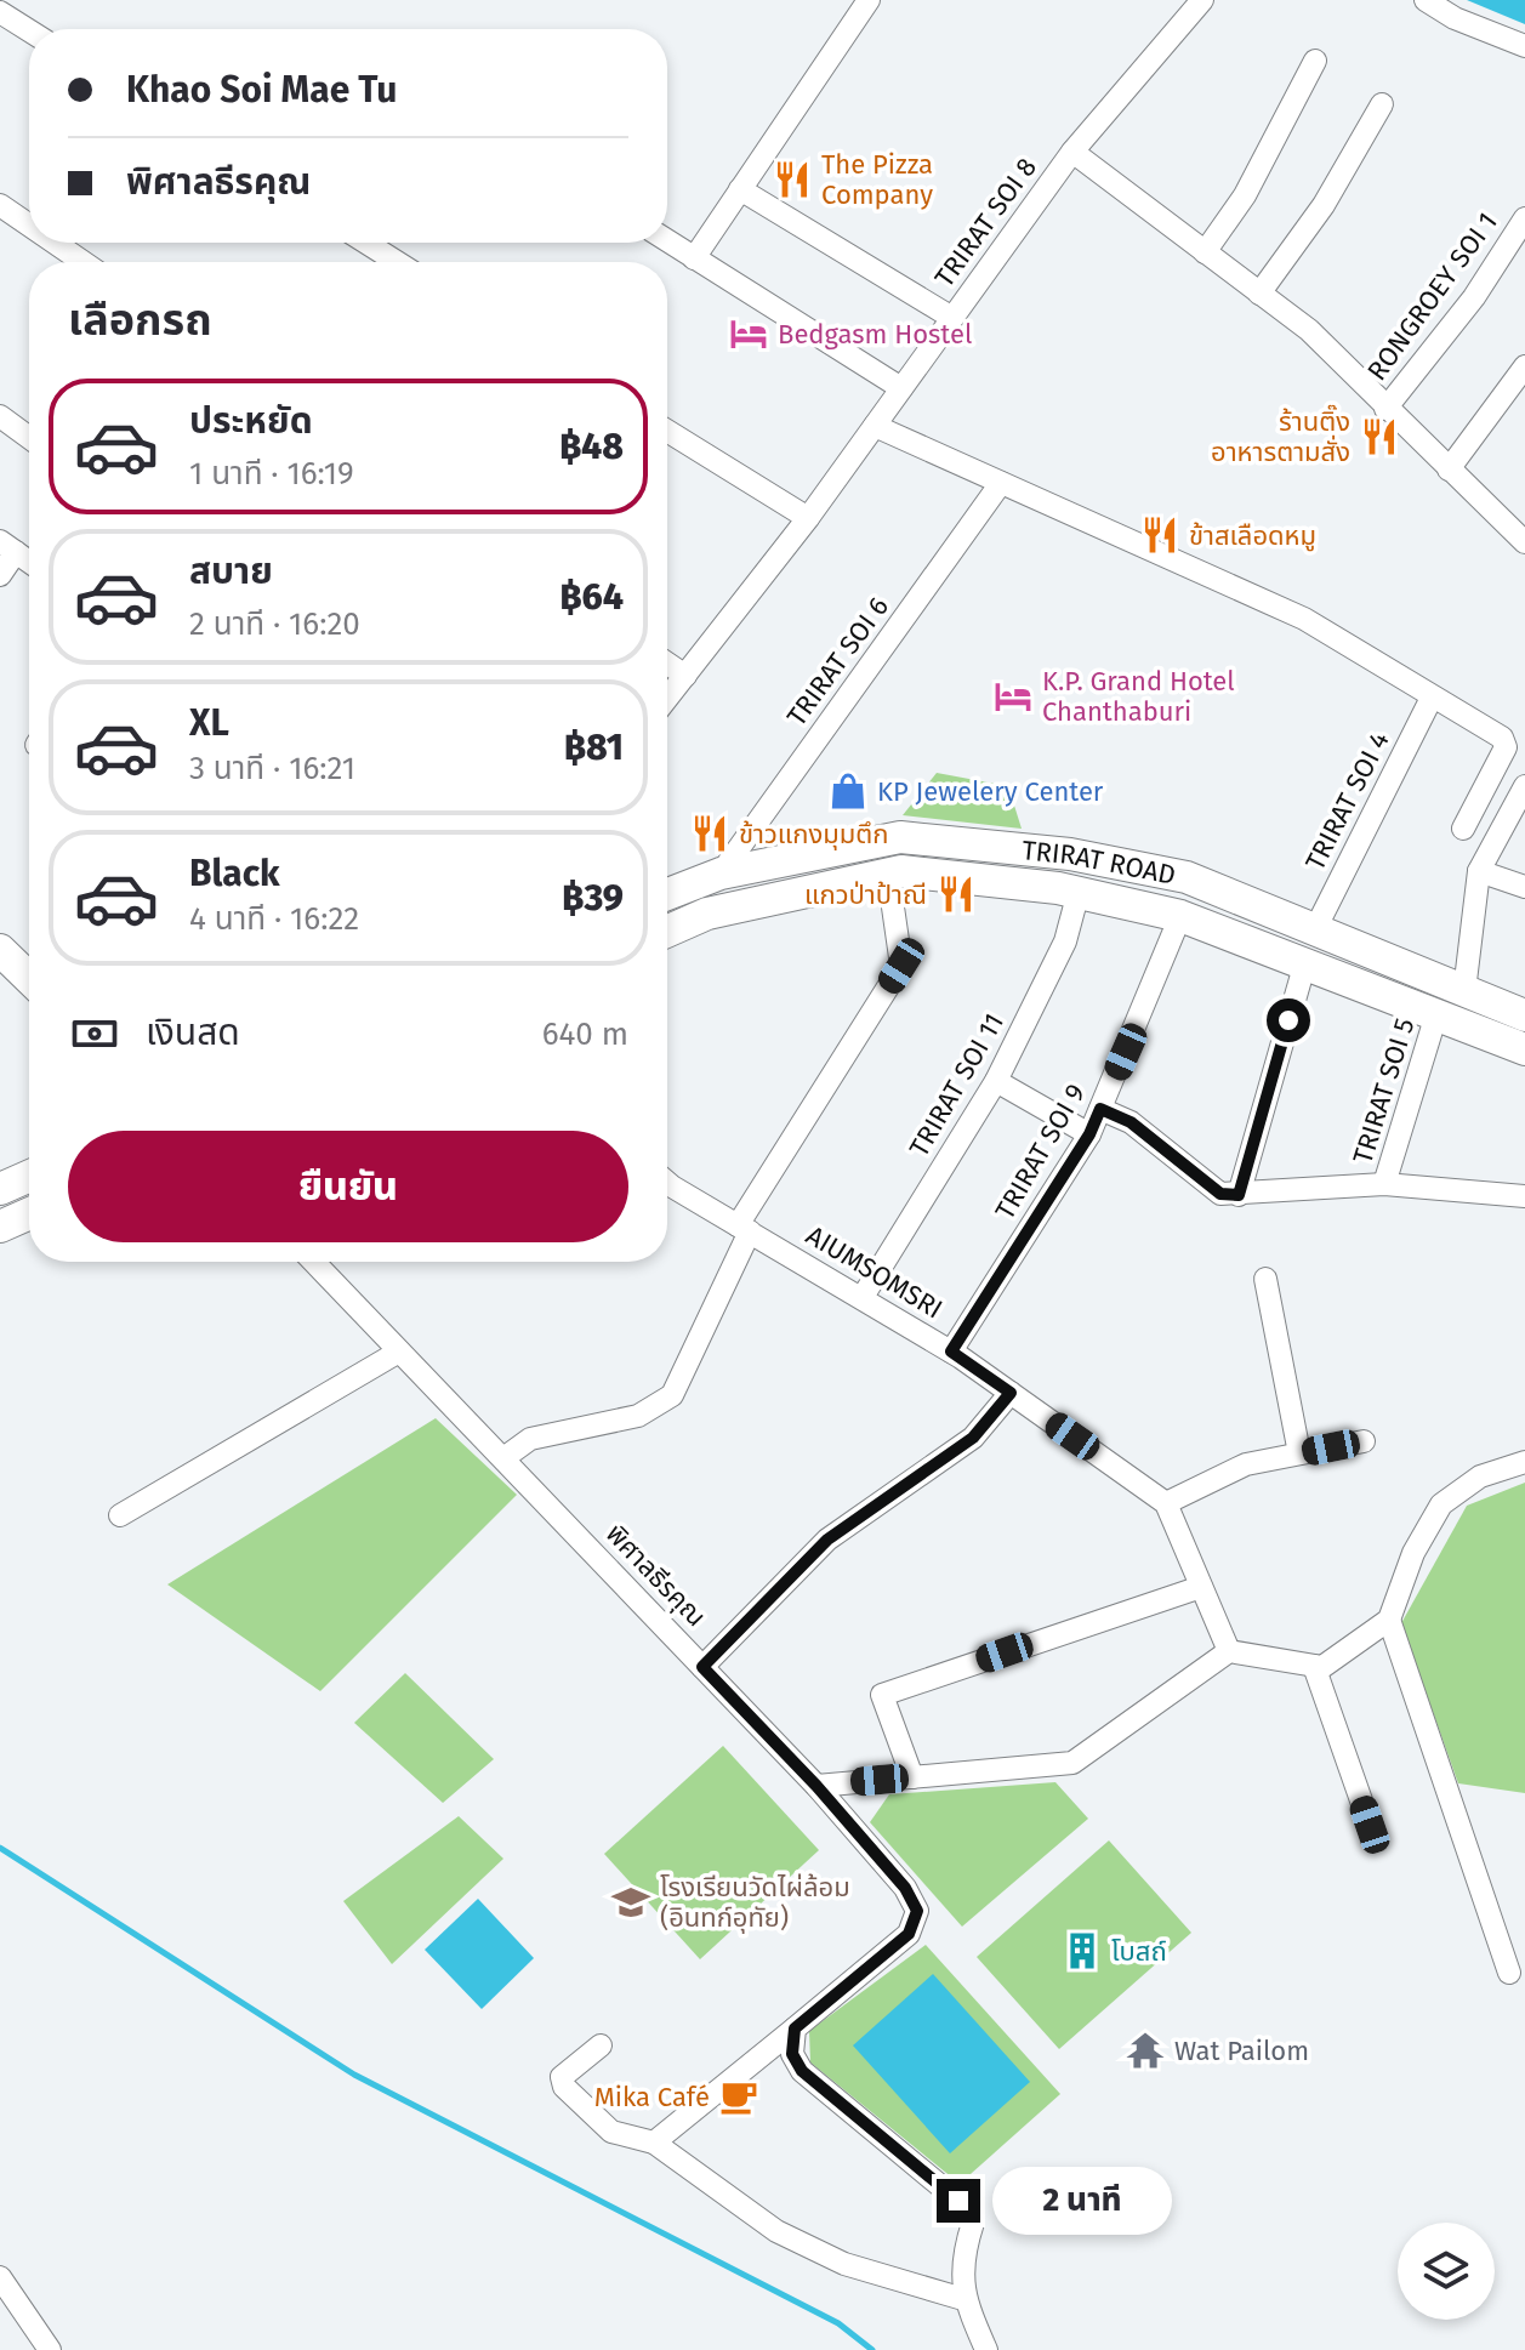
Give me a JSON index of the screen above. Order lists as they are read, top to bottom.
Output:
{
  "streets": {
    "main road": ["TRIRAT ROAD"],
    "street": [
      "TRIRAT SOI 8",
      "RONGROEY SOI 1",
      "TRIRAT SOI 6",
      "TRIRAT SOI 4",
      "TRIRAT SOI 11",
      "TRIRAT SOI 5",
      "TRIRAT SOI 9",
      "AIUMSOMSRI",
      "พิศาลธีรคุณ"
    ]
  },
  "crossings": [
    ["TRIRAT SOI 8", "RONGROEY SOI 1"],
    ["TRIRAT SOI 6", "TRIRAT ROAD"],
    ["TRIRAT SOI 4", "TRIRAT ROAD"],
    ["TRIRAT ROAD", "TRIRAT SOI 11"],
    ["TRIRAT ROAD", "TRIRAT SOI 5"],
    ["TRIRAT ROAD", "TRIRAT SOI 9"],
    ["TRIRAT SOI 11", "AIUMSOMSRI"],
    ["TRIRAT SOI 9", "AIUMSOMSRI"]
  ],
  "places": {
    "restaurant": [
      "The Pizza Company",
      "ร้านติ๊ง อาหารตามสั่ง",
      "ข้าสเลือดหมู",
      "ข้าวแกงมุมตึก",
      "แกวป่าป้าณี"
    ],
    "hotel": ["Bedgasm Hostel", "K.P. Grand Hotel Chanthaburi"],
    "shop": ["KP Jewelery Center"],
    "school or university": ["โรงเรียนวัดไผ่ล้อม (อินทก์อุทัย)"],
    "building": ["โบสถ์"],
    "temple": ["Wat Pailom"],
    "cafe": ["Mika Café"]
  },
  "page": {
    "banner": ["Khao Soi Mae Tu", "พิศาลธีรคุณ"],
    "heading": "เลือกรถ",
    "list": [
      {
        "name": "ประหยัด",
        "note": "1 นาที · 16:19",
        "value": "฿48"
      },
      {
        "name": "สบาย",
        "note": "2 นาที · 16:20",
        "value": "฿64"
      },
      {
        "name": "XL",
        "note": "3 นาที · 16:21",
        "value": "฿81"
      },
      {
        "name": "Black",
        "note": "4 นาที · 16:22",
        "value": "฿39"
      }
    ],
    "pay": ["เงินสด", "640 m"],
    "buttons": "ยืนยัน",
    "bubble": "2 นาที"
  }
}
